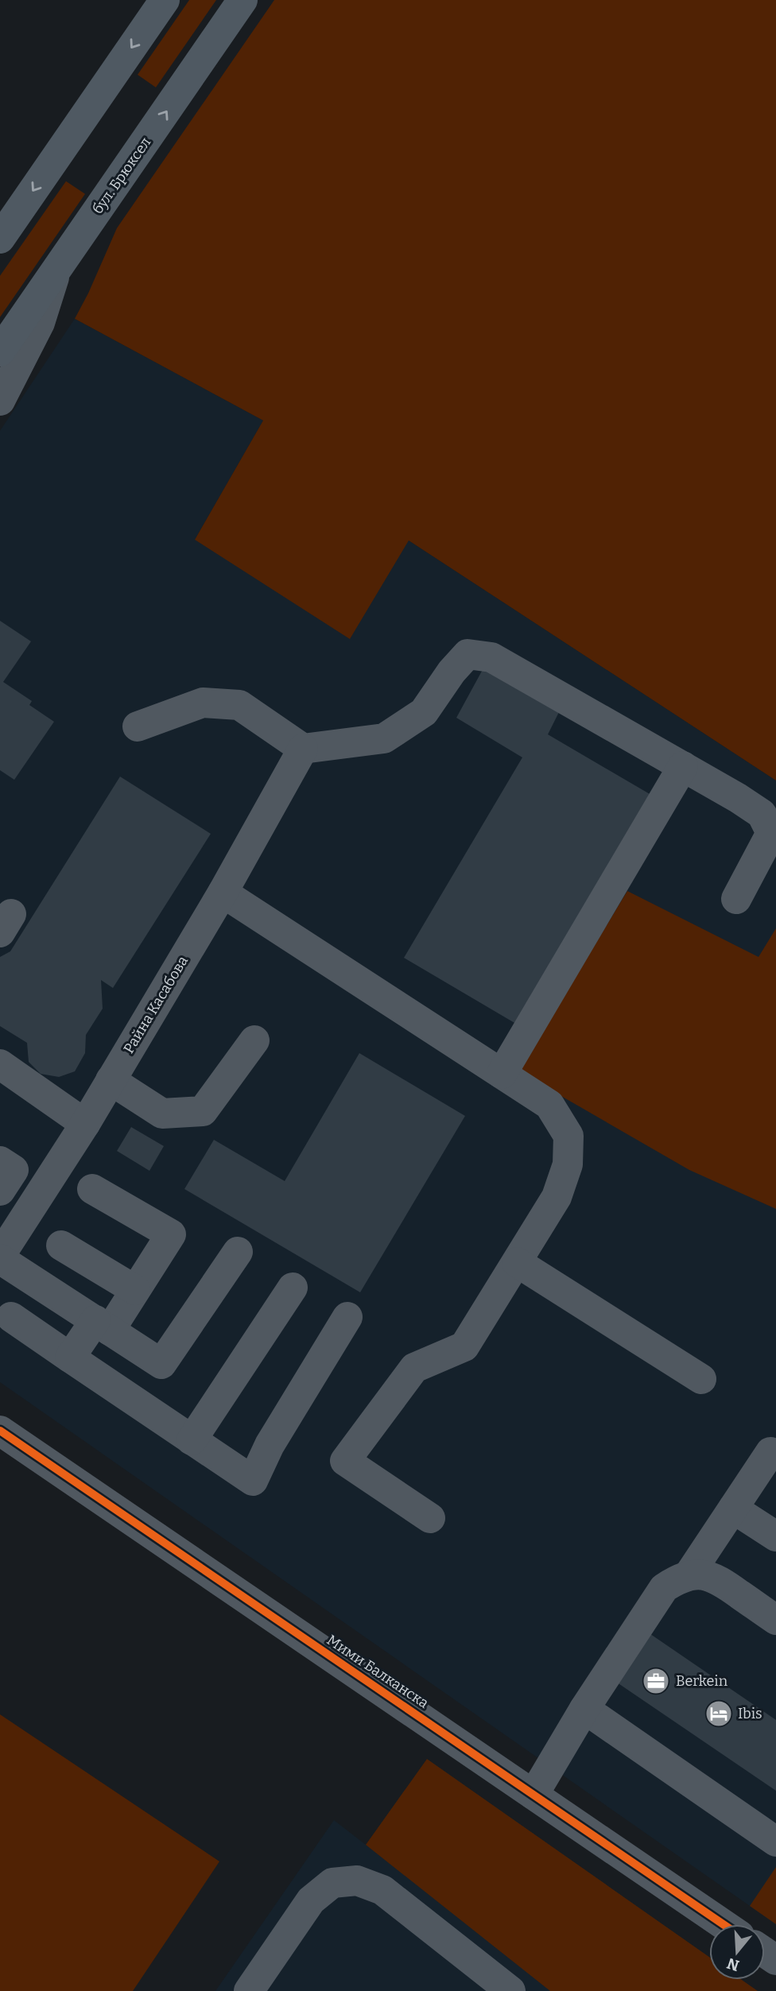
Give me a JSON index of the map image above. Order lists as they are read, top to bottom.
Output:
{
  "streets": {
    "main road": ["бул. Брюксел"],
    "street": ["Райна Касабова", "Мими Балканска"]
  },
  "places": {
    "office": ["Berkein"],
    "hotel": ["Ibis"]
  },
  "north": "bottom"
}
